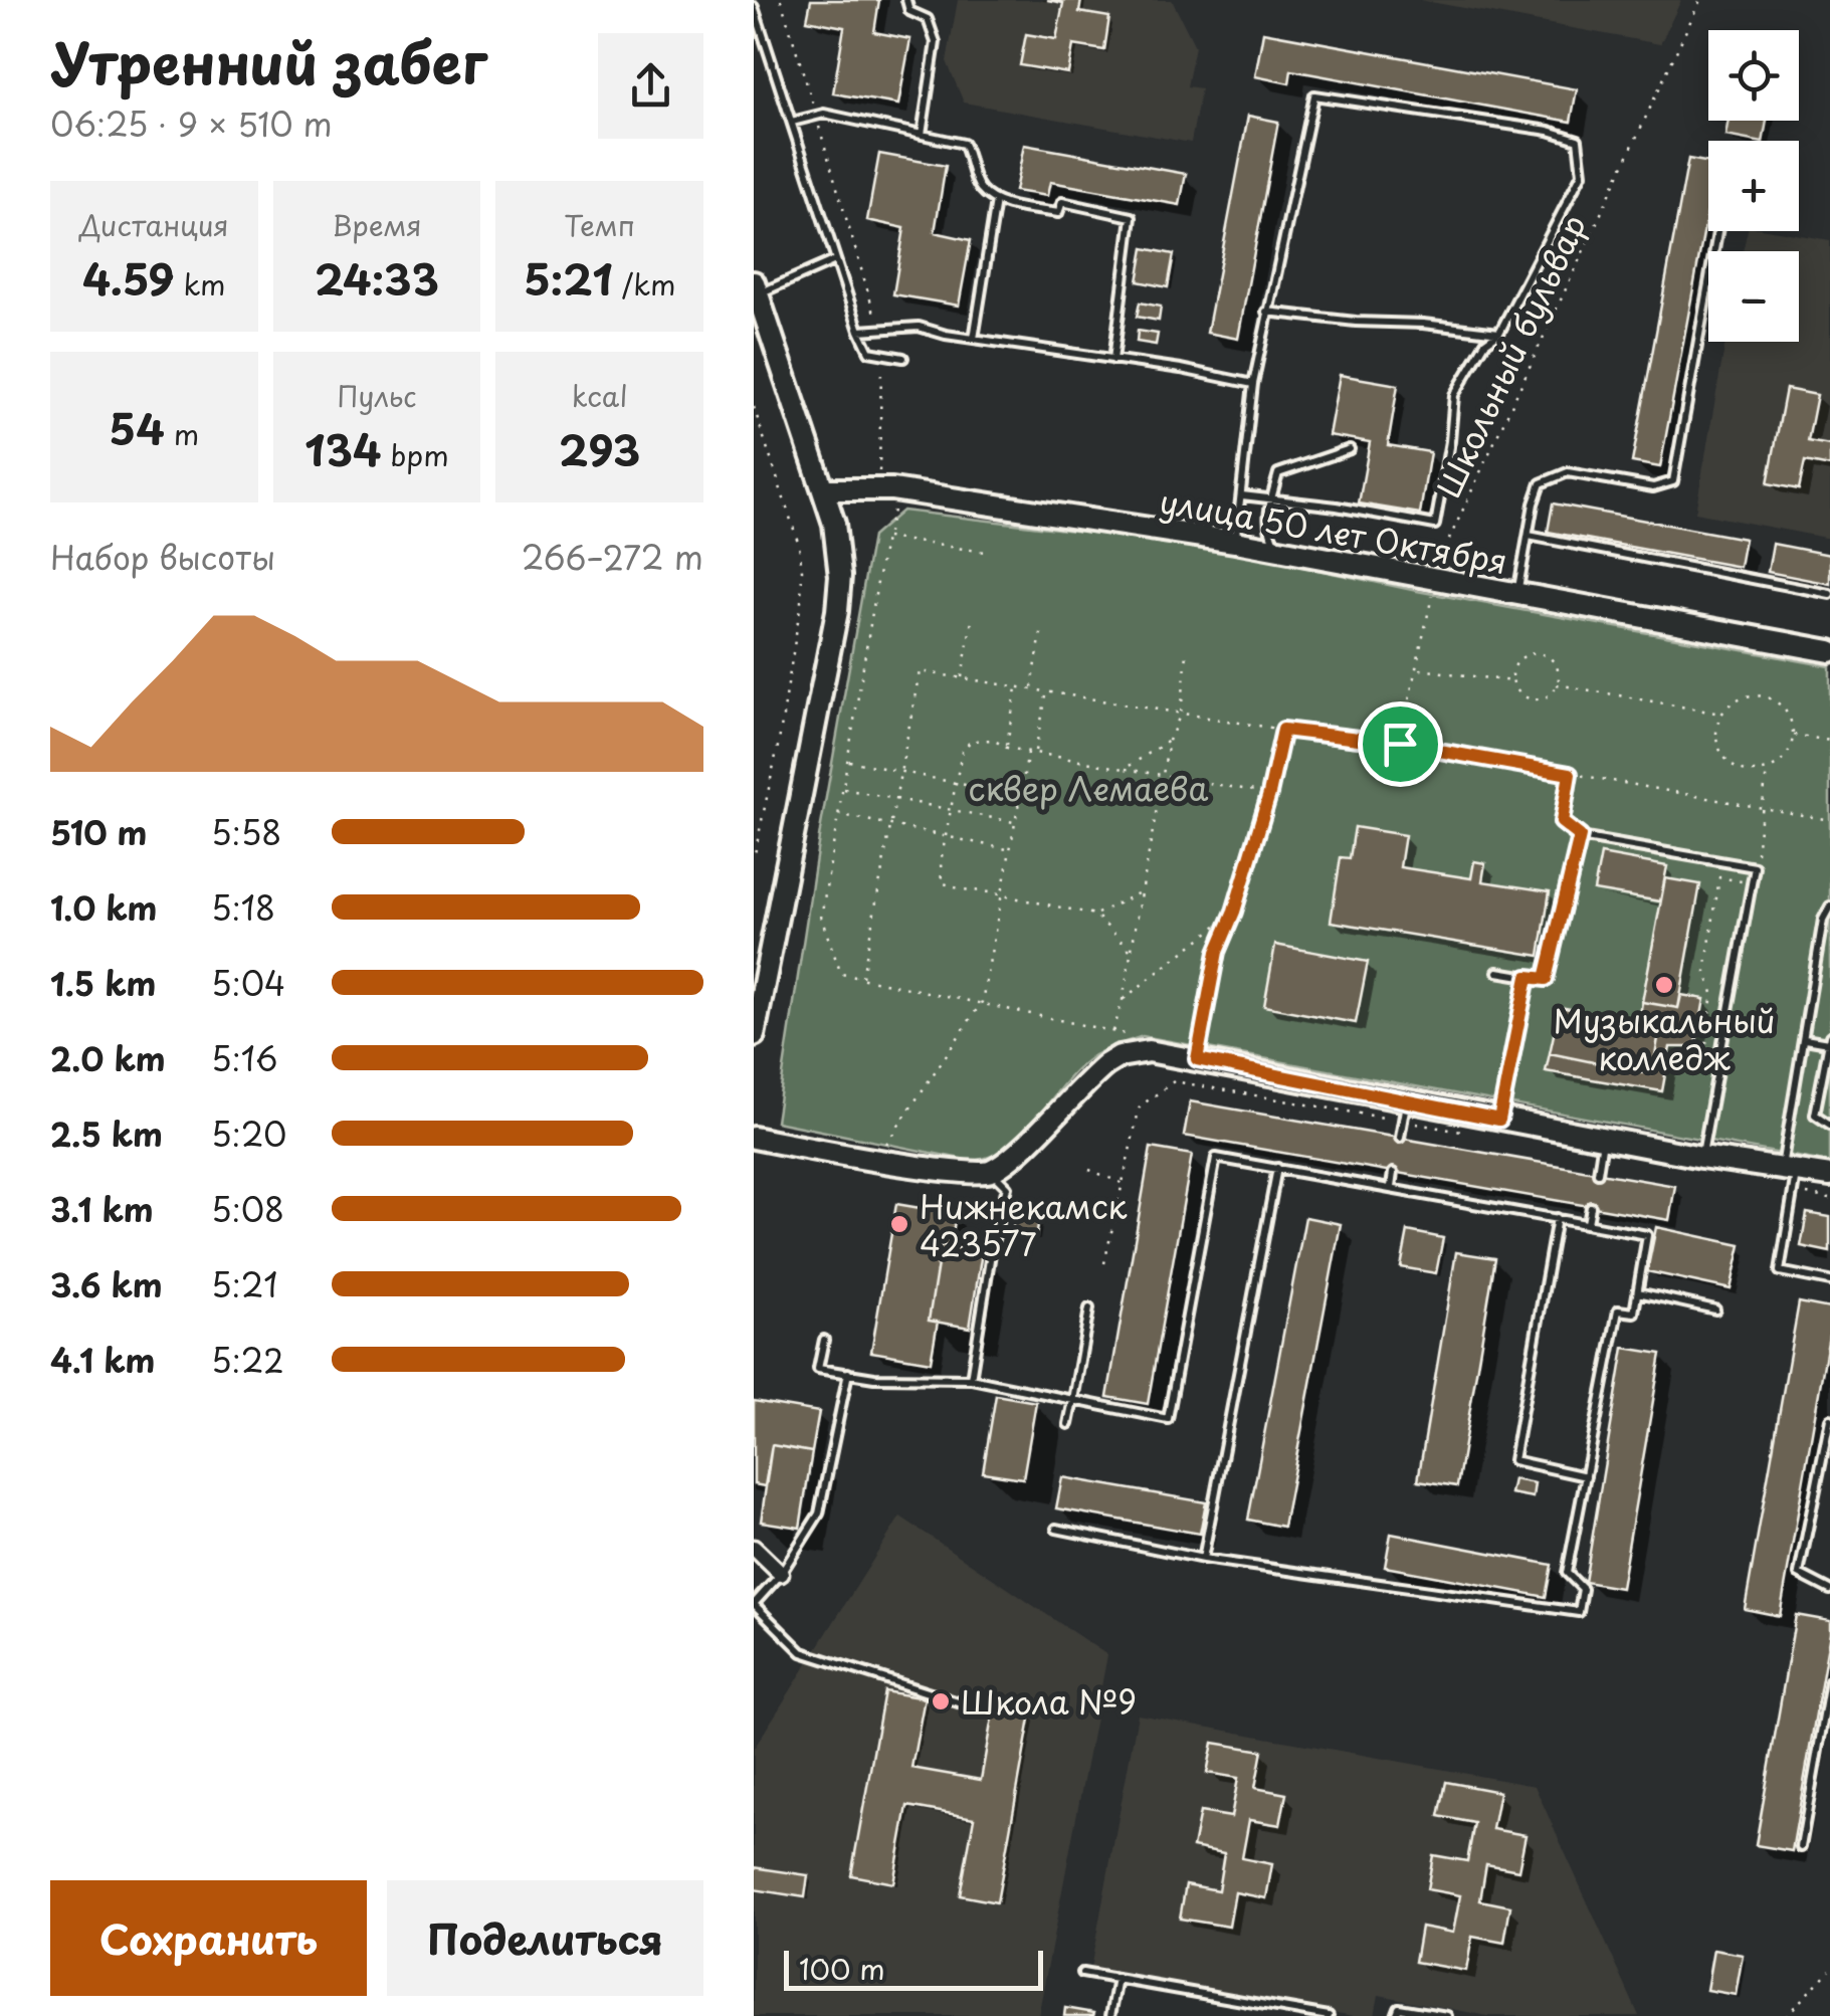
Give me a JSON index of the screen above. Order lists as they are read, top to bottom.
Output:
{
  "streets": {
    "street": ["улица 50 лет Октября"],
    "path": ["Школьный бульвар"]
  },
  "crossings": [
    ["Школьный бульвар", "улица 50 лет Октября"]
  ],
  "parks": ["сквер Лемаева"],
  "places": ["Музыкальный колледж", "Нижнекамск 423577", "Школа №9"],
  "scale_bar": "100 m",
  "page": {
    "heading": ["Утренний забег", "06:25 · 9 × 510 m"],
    "map_buttons": ["+", "−"],
    "stats": [
      ["Дистанция", "4.59 km"],
      ["Время", "24:33"],
      ["Темп", "5:21 /km"],
      ["54 m"],
      ["Пульс", "134 bpm"],
      ["kcal", "293"]
    ],
    "chart": ["Набор высоты", "266–272 m"],
    "list": [
      {
        "name": "510 m",
        "note": "5:58"
      },
      {
        "name": "1.0 km",
        "note": "5:18"
      },
      {
        "name": "1.5 km",
        "note": "5:04"
      },
      {
        "name": "2.0 km",
        "note": "5:16"
      },
      {
        "name": "2.5 km",
        "note": "5:20"
      },
      {
        "name": "3.1 km",
        "note": "5:08"
      },
      {
        "name": "3.6 km",
        "note": "5:21"
      },
      {
        "name": "4.1 km",
        "note": "5:22"
      }
    ],
    "buttons": ["Сохранить", "Поделиться"],
    "scale": "100 m"
  }
}
